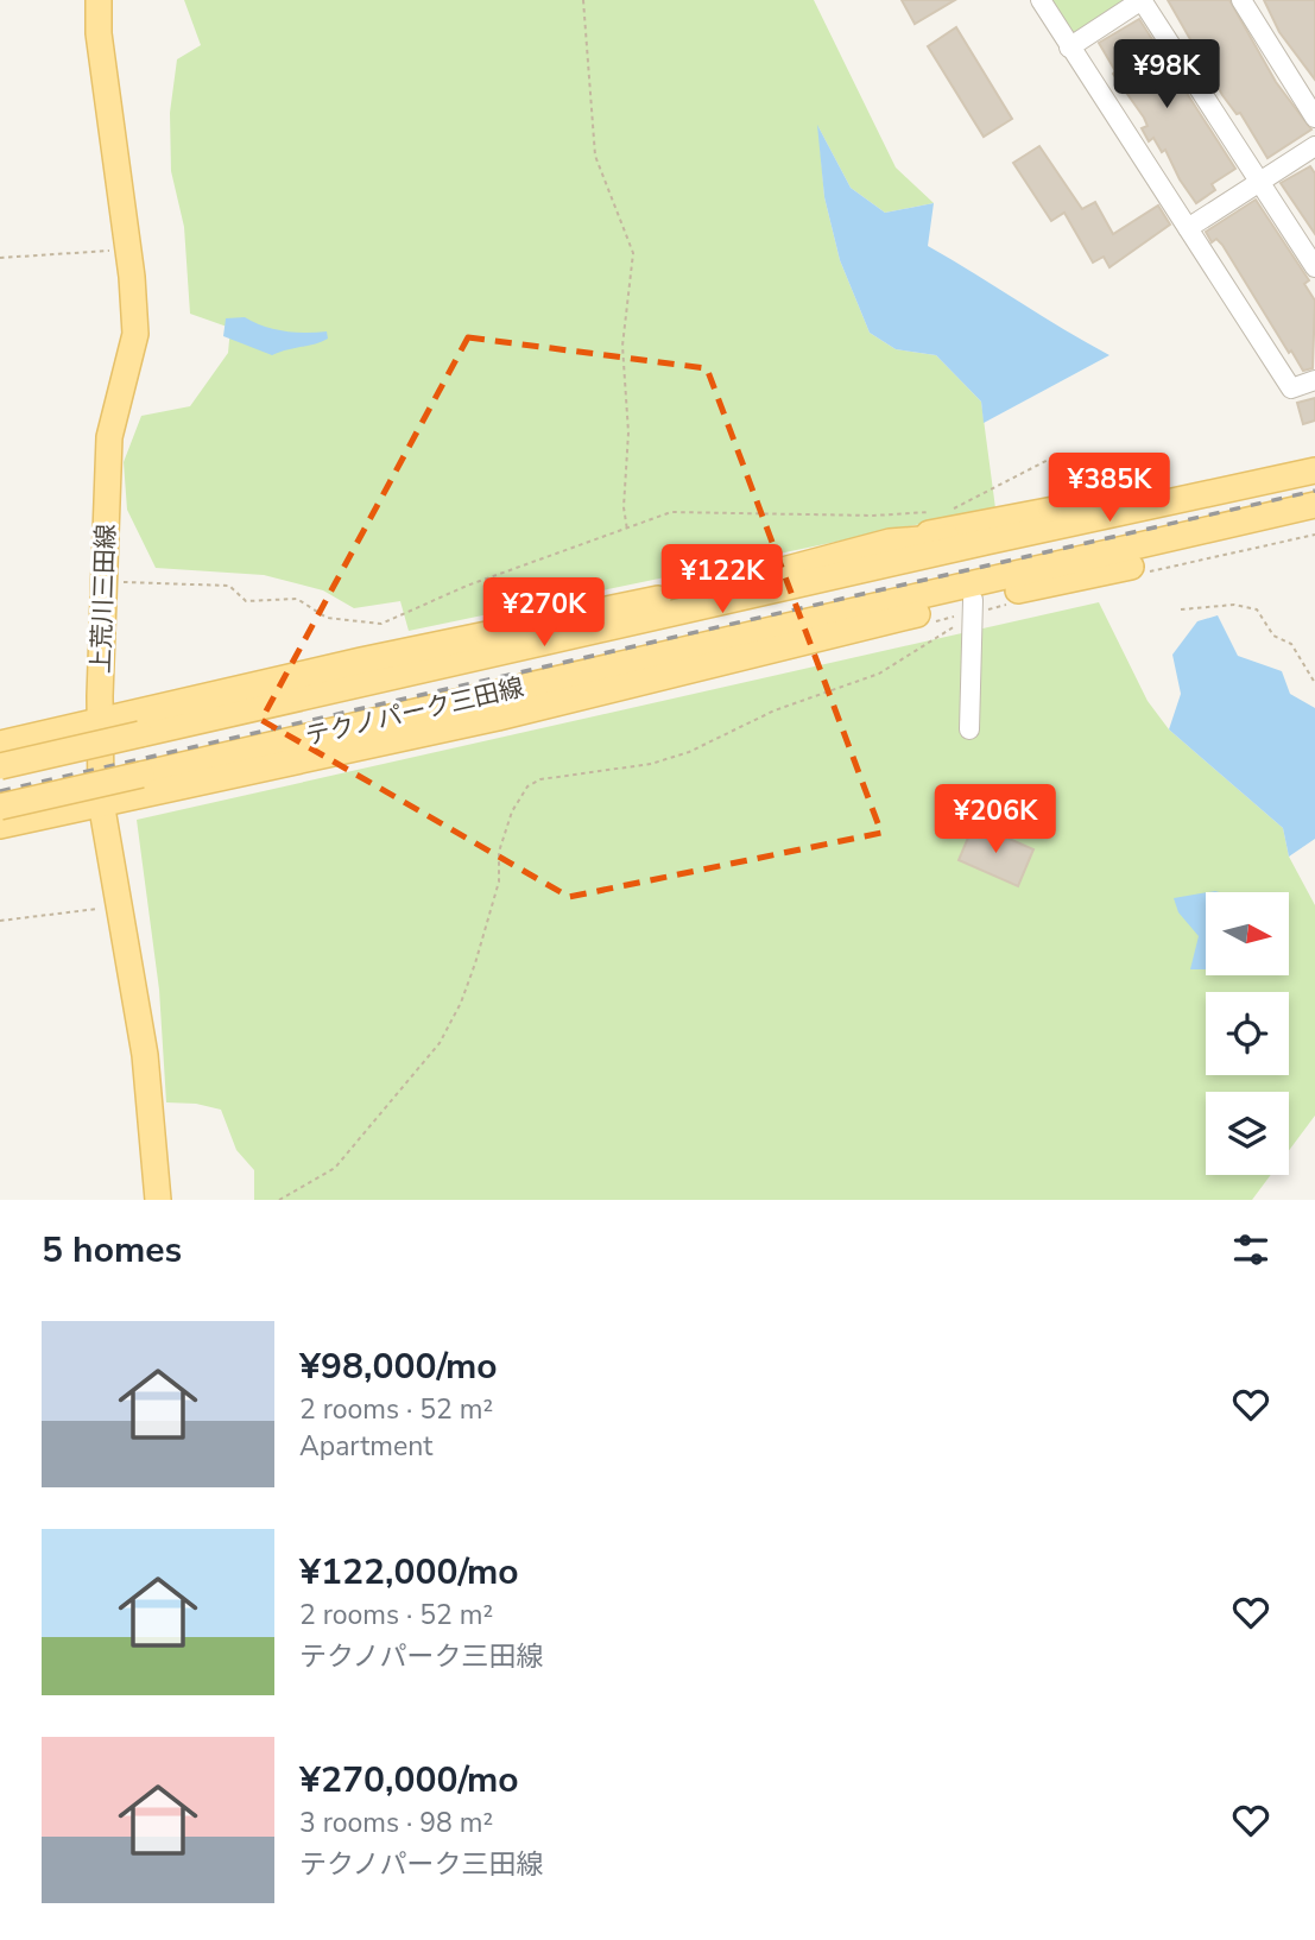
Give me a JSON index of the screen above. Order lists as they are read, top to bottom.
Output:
{
  "streets": {
    "main road": ["上荒川三田線", "テクノパーク三田線"]
  },
  "north": "right",
  "page": {
    "price": [
      "¥98K",
      "¥385K",
      "¥122K",
      "¥270K",
      "¥206K"
    ],
    "heading": "5 homes",
    "list": [
      {
        "name": "¥98,000/mo",
        "note": "2 rooms · 52 m² · Apartment"
      },
      {
        "name": "¥122,000/mo",
        "note": "2 rooms · 52 m² · テクノパーク三田線"
      },
      {
        "name": "¥270,000/mo",
        "note": "3 rooms · 98 m² · テクノパーク三田線"
      }
    ]
  }
}
